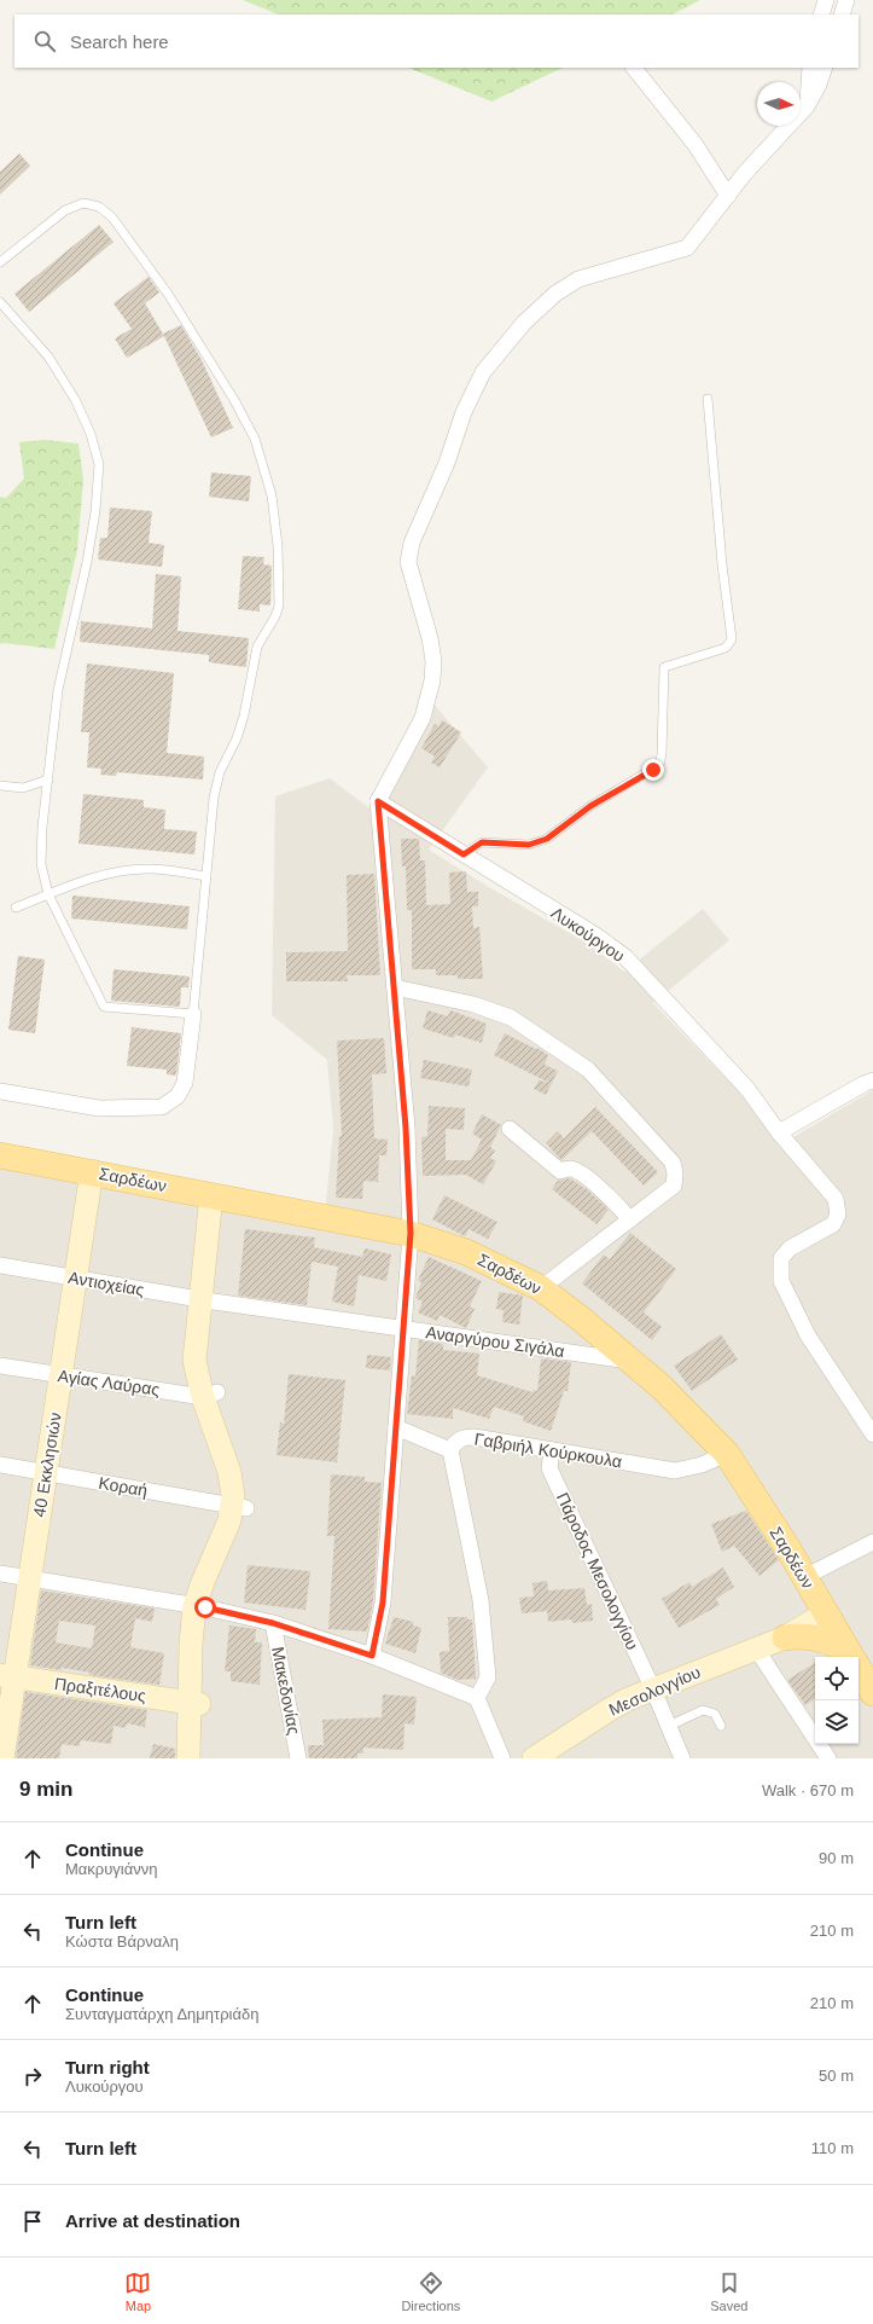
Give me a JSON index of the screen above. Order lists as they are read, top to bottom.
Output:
{
  "streets": {
    "main road": ["Σαρδέων"],
    "street": [
      "Λυκούργου",
      "Αντιοχείας",
      "Αναργύρου Σιγάλα",
      "Αγίας Λαύρας",
      "Γαβριήλ Κούρκουλα",
      "40 Εκκλησιών",
      "Κοραή",
      "Πάροδος Μεσολογγίου",
      "Πραξιτέλους",
      "Μακεδονίας",
      "Μεσολογγίου"
    ]
  },
  "crossings": [
    ["Σαρδέων", "Αναργύρου Σιγάλα"],
    ["Σαρδέων", "Γαβριήλ Κούρκουλα"],
    ["Σαρδέων", "40 Εκκλησιών"],
    ["Σαρδέων", "Μεσολογγίου"],
    ["Αντιοχείας", "Αναργύρου Σιγάλα"],
    ["Αντιοχείας", "40 Εκκλησιών"],
    ["Αγίας Λαύρας", "40 Εκκλησιών"],
    ["Γαβριήλ Κούρκουλα", "Πάροδος Μεσολογγίου"],
    ["40 Εκκλησιών", "Κοραή"],
    ["40 Εκκλησιών", "Πραξιτέλους"],
    ["Πάροδος Μεσολογγίου", "Μεσολογγίου"]
  ],
  "north": "right",
  "page": {
    "search": "Search here",
    "heading": ["9 min", "Walk · 670 m"],
    "list": [
      ["Continue", "Μακρυγιάννη", "90 m"],
      ["Turn left", "Κώστα Βάρναλη", "210 m"],
      ["Continue", "Συνταγματάρχη Δημητριάδη", "210 m"],
      ["Turn right", "Λυκούργου", "50 m"],
      ["Turn left", "110 m"],
      "Arrive at destination"
    ],
    "nav": ["Map", "Directions", "Saved"]
  }
}
